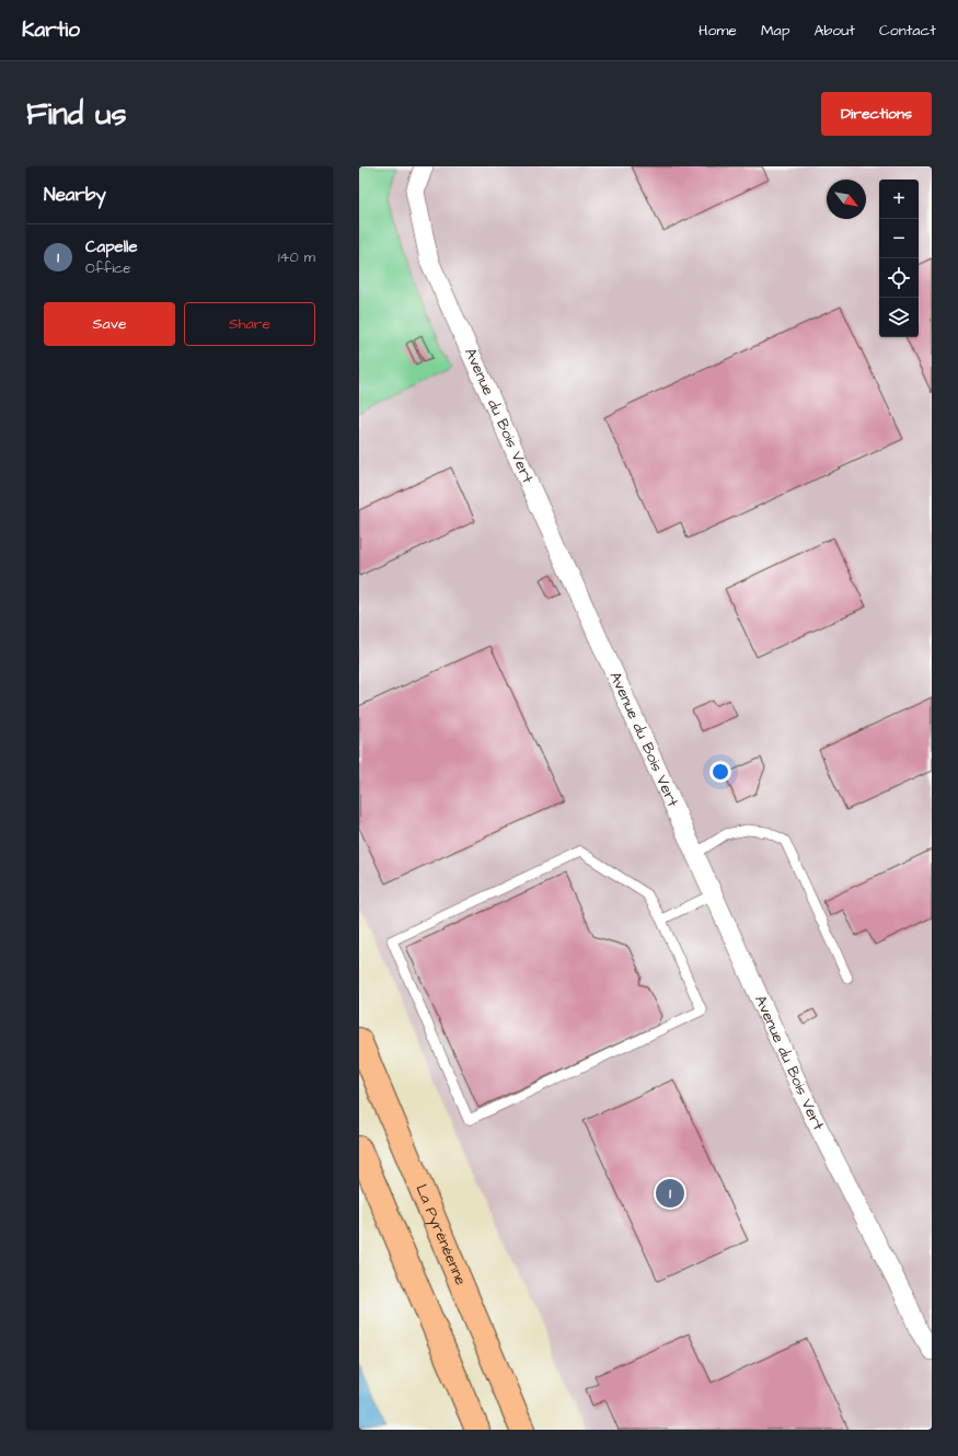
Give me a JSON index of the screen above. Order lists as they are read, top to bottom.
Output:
{
  "streets": {
    "highway": ["La Pyrénéenne"],
    "street": ["Avenue du Bois Vert"]
  },
  "north": "bottom right",
  "page": {
    "header": "Kartio",
    "nav": [
      "Home",
      "Map",
      "About",
      "Contact"
    ],
    "buttons": [
      "Directions",
      ["Save", "Share"]
    ],
    "title": "Find us",
    "heading": "Nearby",
    "map_buttons": ["+", "−"],
    "list": [
      {
        "mark": "1",
        "name": "Capelle",
        "note": "Office",
        "value": "140 m"
      }
    ],
    "pins": "1"
  }
}
